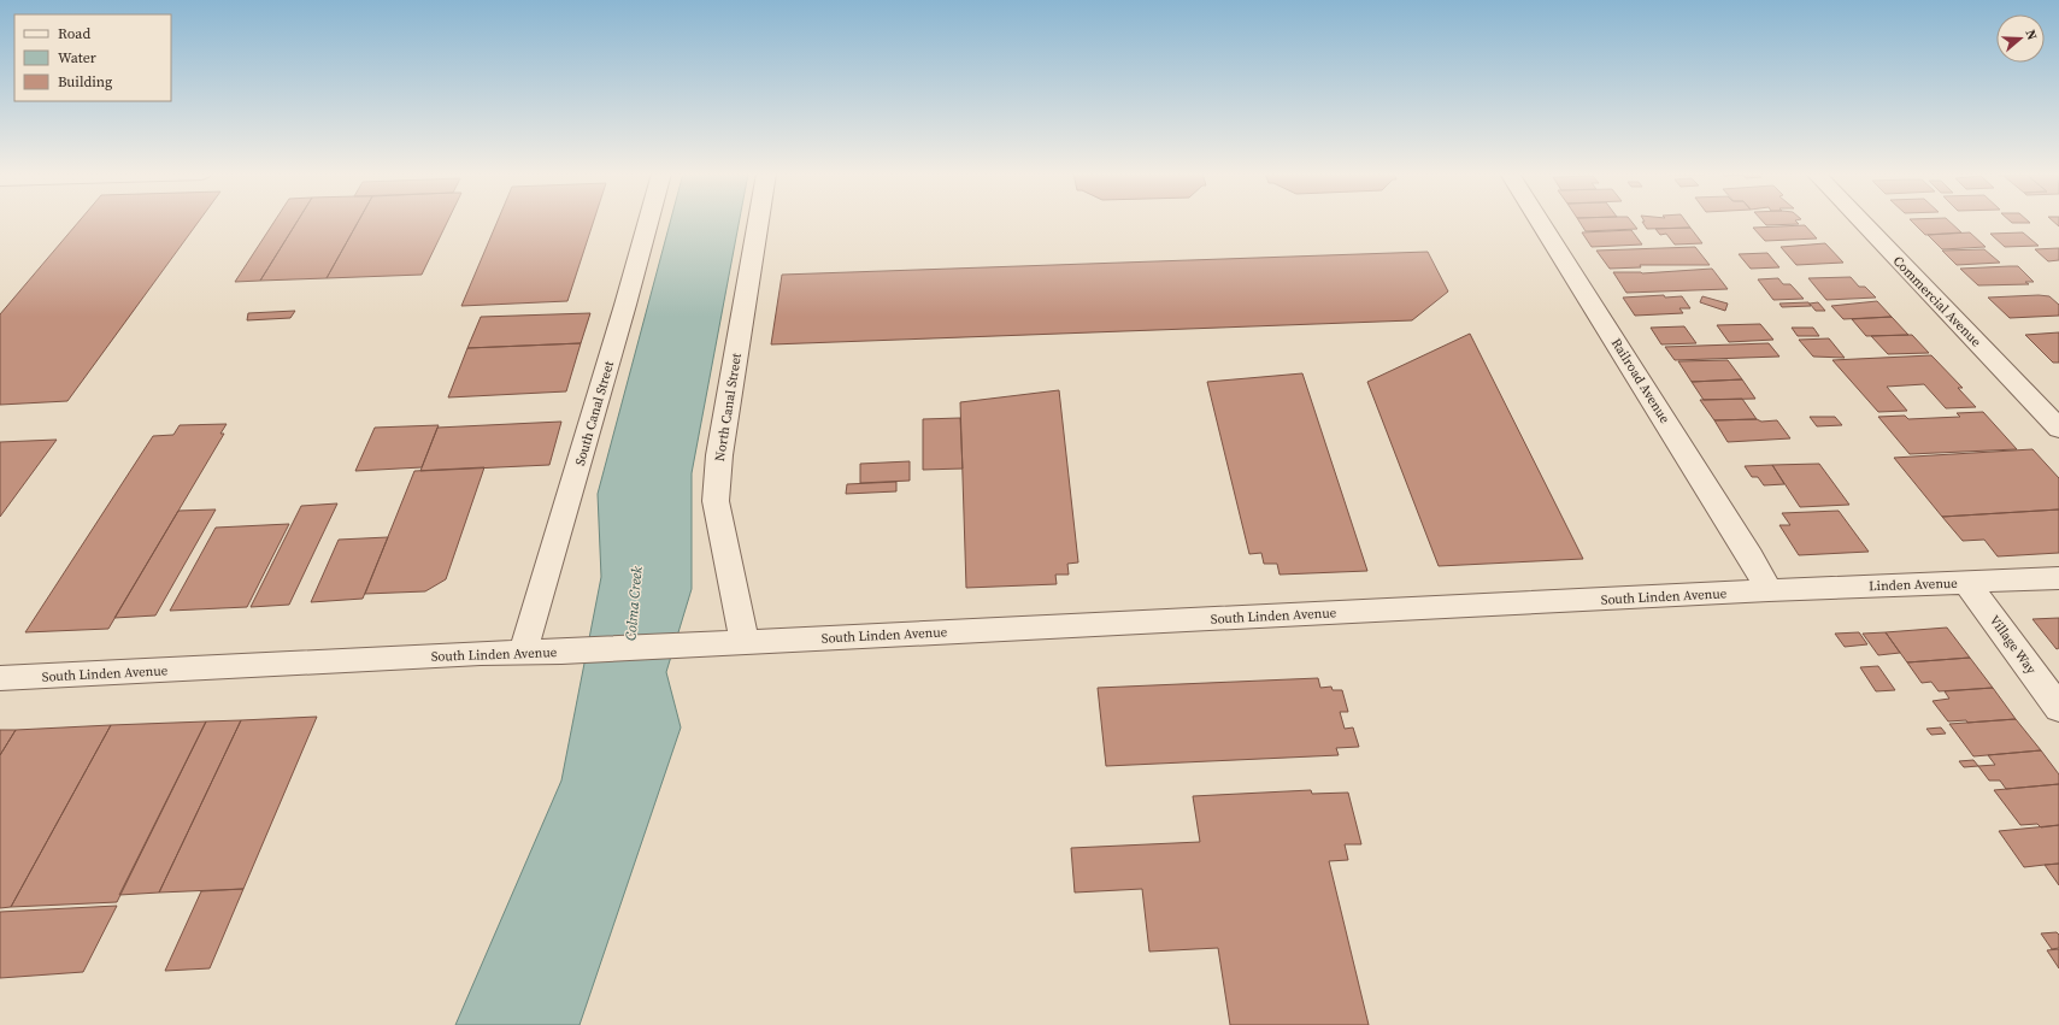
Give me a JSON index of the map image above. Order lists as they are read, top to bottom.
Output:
{
  "streets": {
    "street": [
      "Commercial Avenue",
      "Railroad Avenue",
      "North Canal Street",
      "South Canal Street",
      "Linden Avenue",
      "South Linden Avenue",
      "Village Way"
    ]
  },
  "crossings": [
    ["Railroad Avenue", "Linden Avenue"],
    ["Railroad Avenue", "South Linden Avenue"],
    ["North Canal Street", "South Linden Avenue"],
    ["South Canal Street", "South Linden Avenue"],
    ["Linden Avenue", "South Linden Avenue"],
    ["Linden Avenue", "Village Way"]
  ],
  "water": ["Colma Creek"],
  "legend": ["Road", "Water", "Building"],
  "north": "right"
}
